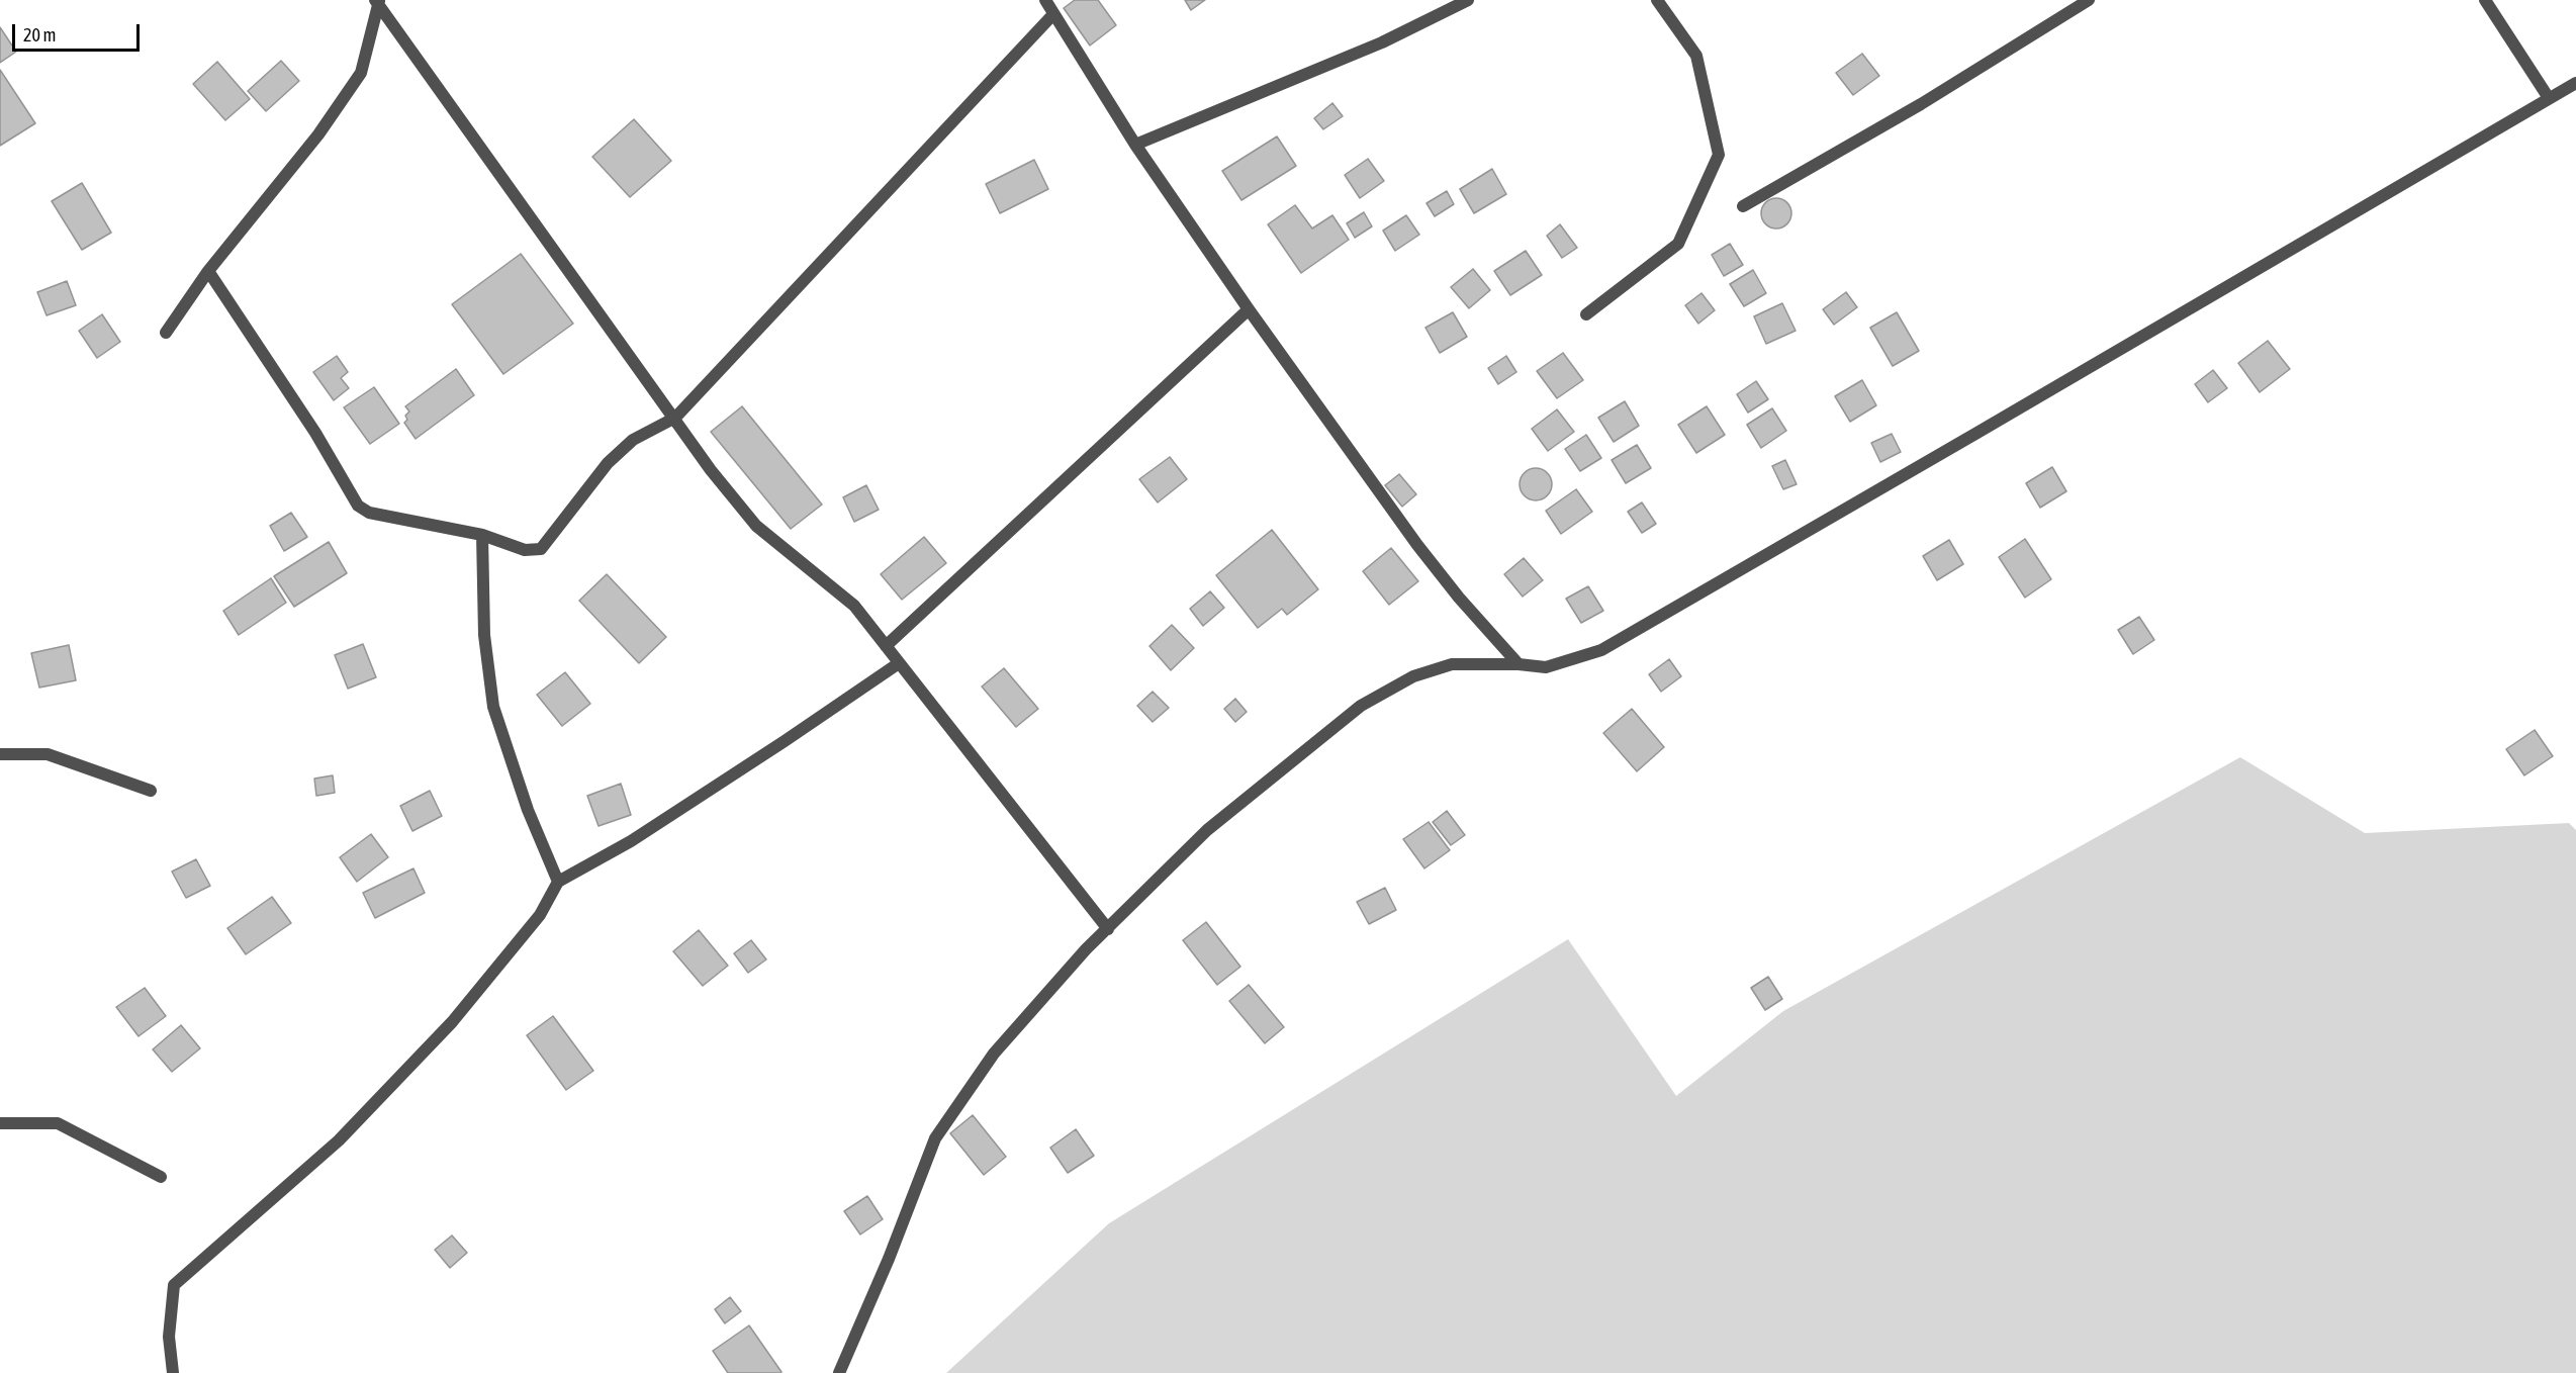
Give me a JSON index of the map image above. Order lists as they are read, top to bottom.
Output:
{
  "scale_bar": "20 m"
}
